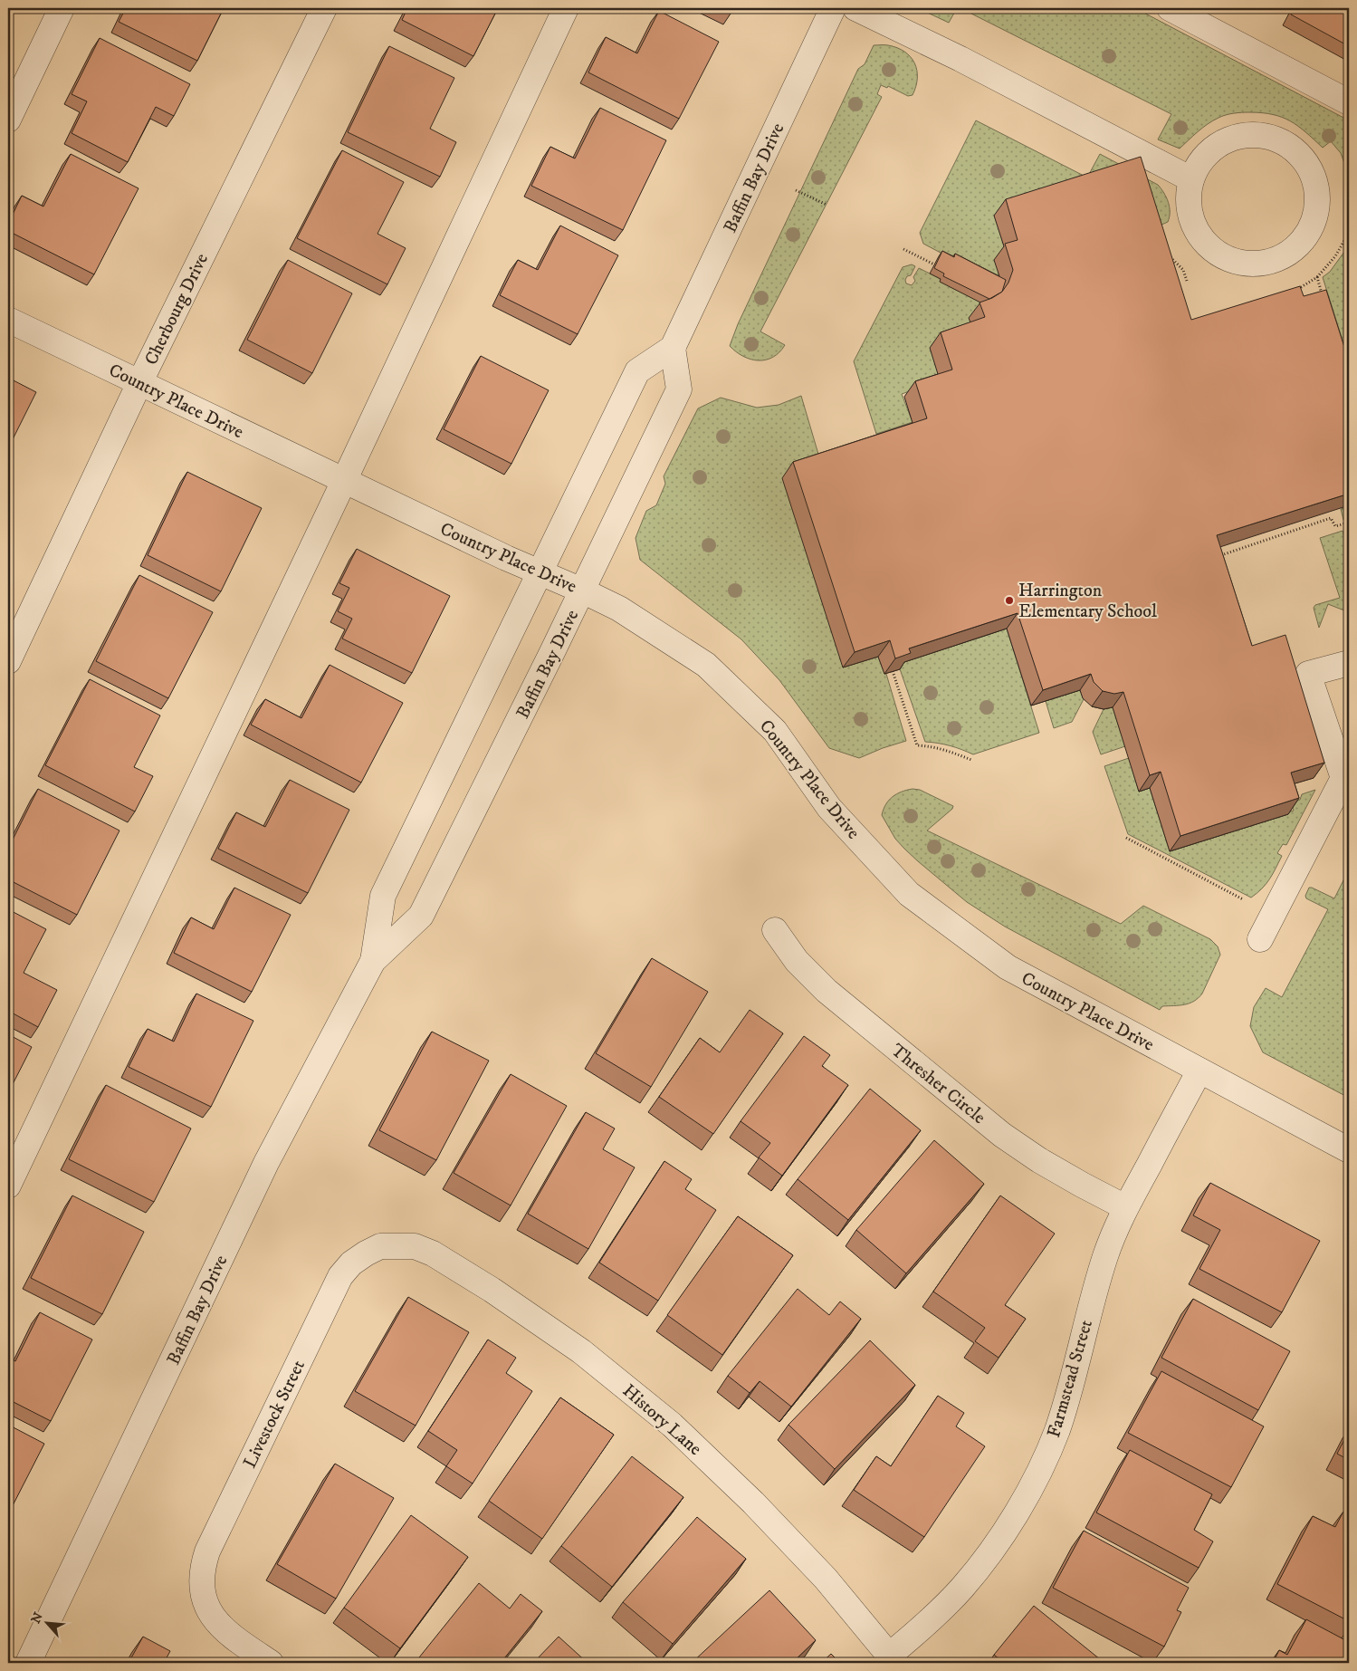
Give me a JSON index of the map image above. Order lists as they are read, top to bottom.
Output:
{
  "streets": {
    "street": [
      "Baffin Bay Drive",
      "Cherbourg Drive",
      "Country Place Drive",
      "Thresher Circle",
      "Farmstead Street",
      "Livestock Street",
      "History Lane"
    ]
  },
  "crossings": [
    ["Baffin Bay Drive", "Country Place Drive"],
    ["Cherbourg Drive", "Country Place Drive"],
    ["Country Place Drive", "Farmstead Street"],
    ["Thresher Circle", "Farmstead Street"],
    ["Farmstead Street", "History Lane"],
    ["Livestock Street", "History Lane"]
  ],
  "places": ["Harrington Elementary School"],
  "north": "top left"
}
